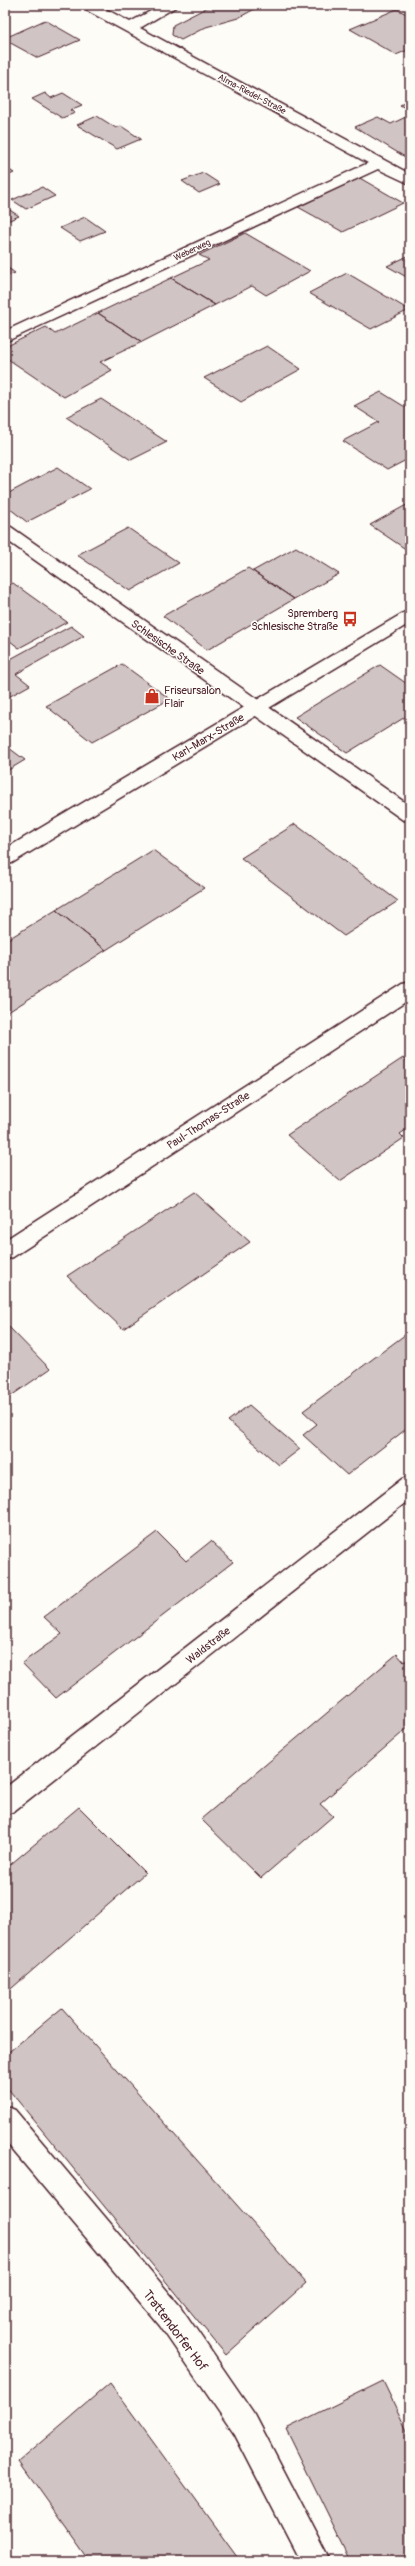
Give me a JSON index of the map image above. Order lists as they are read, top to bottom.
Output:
{
  "streets": {
    "street": [
      "Alma-Riedel-Straße",
      "Weberweg",
      "Schlesische Straße",
      "Karl-Marx-Straße",
      "Paul-Thomas-Straße",
      "Waldstraße",
      "Trattendorfer Hof"
    ]
  },
  "crossings": [
    ["Alma-Riedel-Straße", "Weberweg"],
    ["Schlesische Straße", "Karl-Marx-Straße"]
  ],
  "places": {
    "bus stop": ["Spremberg Schlesische Straße"],
    "shop": ["Friseursalon Flair"]
  }
}
